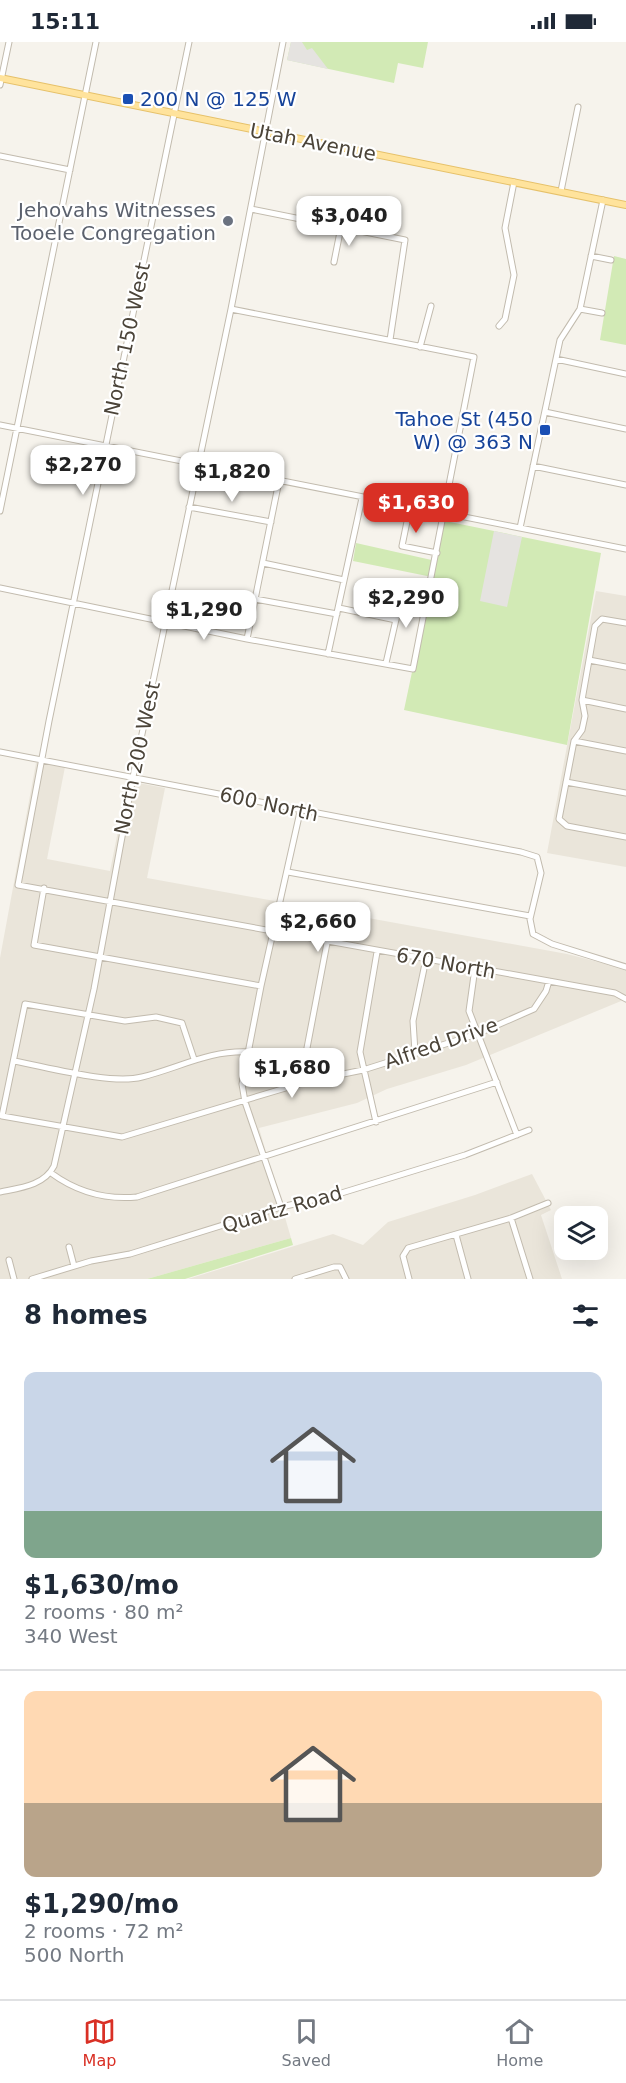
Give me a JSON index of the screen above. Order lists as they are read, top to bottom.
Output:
{
  "streets": {
    "main road": ["Utah Avenue"],
    "street": [
      "North 150 West",
      "North 200 West",
      "600 North",
      "670 North",
      "Alfred Drive",
      "Quartz Road"
    ]
  },
  "crossings": [
    ["Utah Avenue", "North 150 West"],
    ["Utah Avenue", "North 200 West"],
    ["North 150 West", "600 North"],
    ["North 150 West", "670 North"],
    ["North 200 West", "600 North"],
    ["North 200 West", "670 North"],
    ["North 200 West", "Alfred Drive"],
    ["670 North", "Alfred Drive"]
  ],
  "places": {
    "transit": ["200 N @ 125 W", "Tahoe St (450 W) @ 363 N"],
    "other": ["Jehovahs Witnesses Tooele Congregation"]
  },
  "page": {
    "status": "15:11",
    "price": [
      "$3,040",
      "$2,270",
      "$1,820",
      "$1,630",
      "$2,290",
      "$1,290",
      "$2,660",
      "$1,680"
    ],
    "heading": "8 homes",
    "list": [
      {
        "name": "$1,630/mo",
        "note": "2 rooms · 80 m² · 340 West"
      },
      {
        "name": "$1,290/mo",
        "note": "2 rooms · 72 m² · 500 North"
      }
    ],
    "tabs": ["Map", "Saved", "Home"]
  }
}
